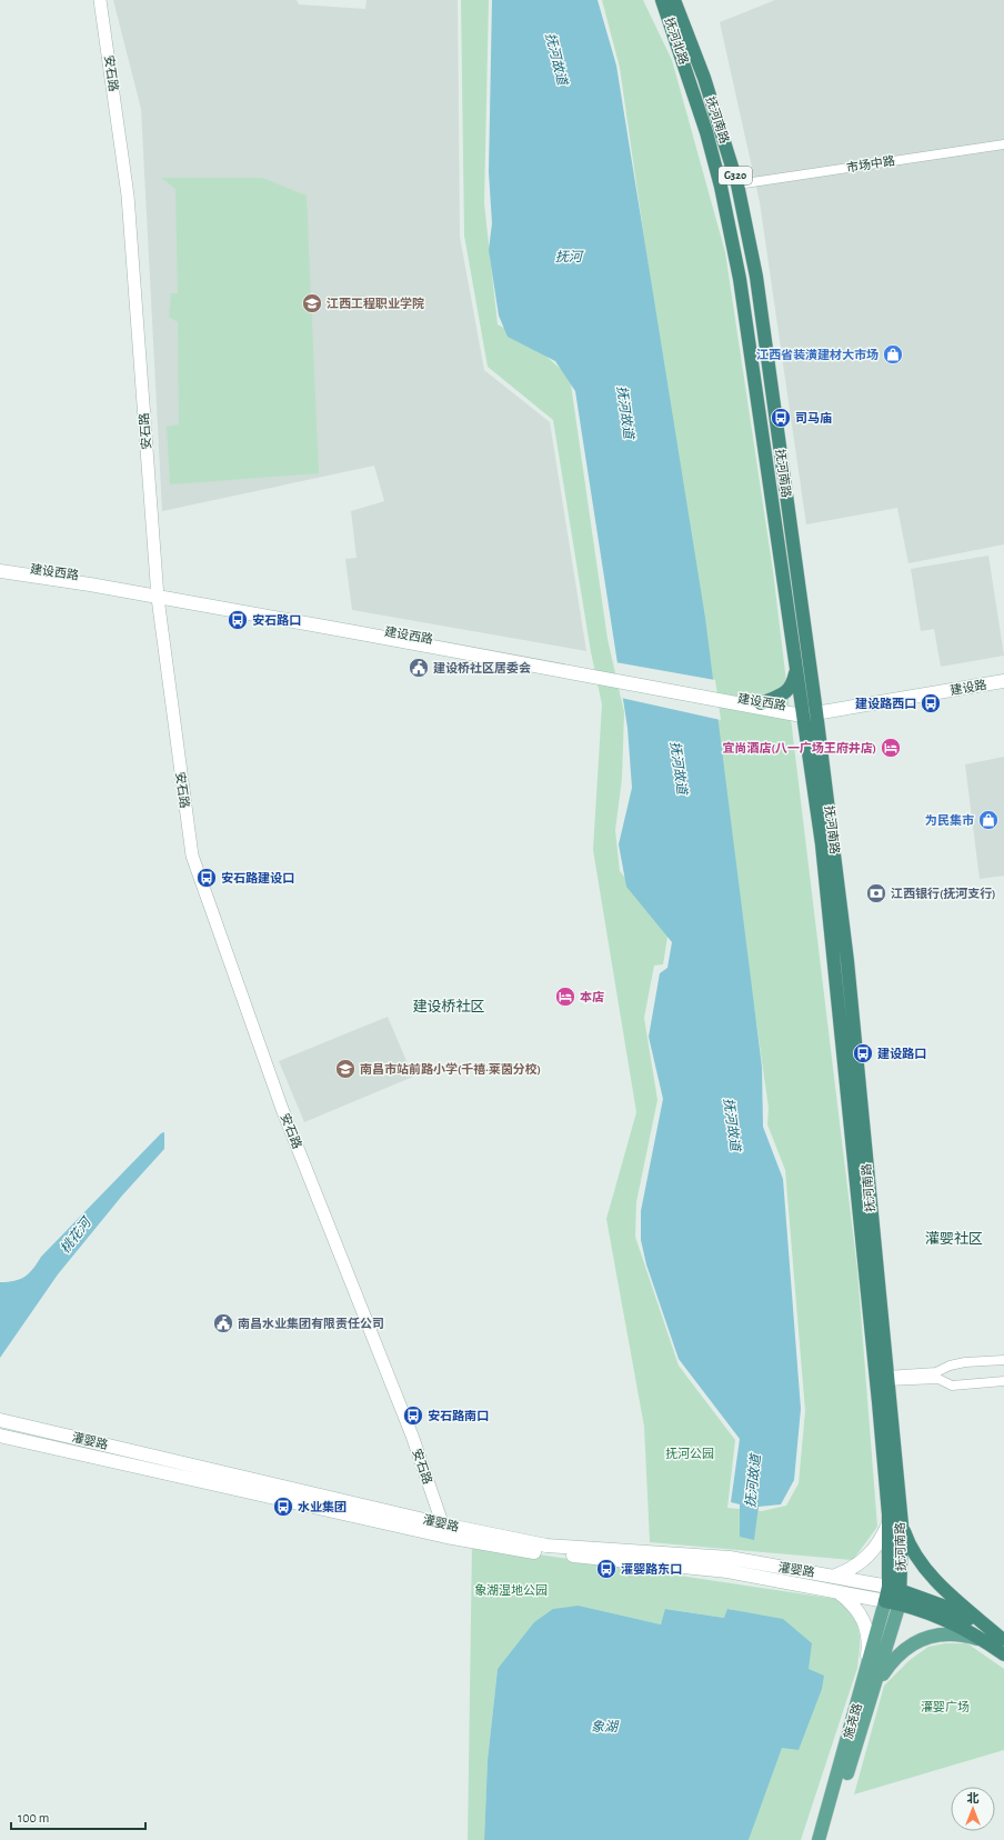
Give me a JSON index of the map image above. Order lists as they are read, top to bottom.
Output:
{
  "streets": {
    "highway": ["抚河北路", "抚河南路", "G320"],
    "main road": [
      "建设西路",
      "建设路",
      "灌婴路",
      "施尧路"
    ],
    "street": ["安石路", "市场中路"]
  },
  "crossings": [
    ["抚河北路", "抚河南路"],
    ["安石路", "建设西路"],
    ["安石路", "灌婴路"],
    ["抚河南路", "市场中路"],
    ["抚河南路", "建设西路"],
    ["抚河南路", "建设路"],
    ["抚河南路", "灌婴路"],
    ["抚河南路", "施尧路"],
    ["建设西路", "建设路"],
    ["灌婴路", "施尧路"]
  ],
  "districts": ["建设桥社区", "灌婴社区"],
  "water": [
    "抚河故道",
    "抚河",
    "桃花河",
    "象湖"
  ],
  "parks": ["抚河公园", "象湖湿地公园", "灌婴广场"],
  "places": {
    "school or university": ["江西工程职业学院", "南昌市站前路小学(千禧·莱茵分校)"],
    "shop": ["江西省装潢建材大市场", "为民集市"],
    "bus stop": [
      "司马庙",
      "安石路口",
      "建设路西口",
      "安石路建设口",
      "建设路口",
      "安石路南口",
      "水业集团",
      "灌婴路东口"
    ],
    "public building": ["建设桥社区居委会", "南昌水业集团有限责任公司"],
    "hotel": ["宜尚酒店(八一广场王府井店)", "本店"],
    "bank": ["江西银行(抚河支行)"]
  },
  "scale_bar": "100 m",
  "north": "top"
}
